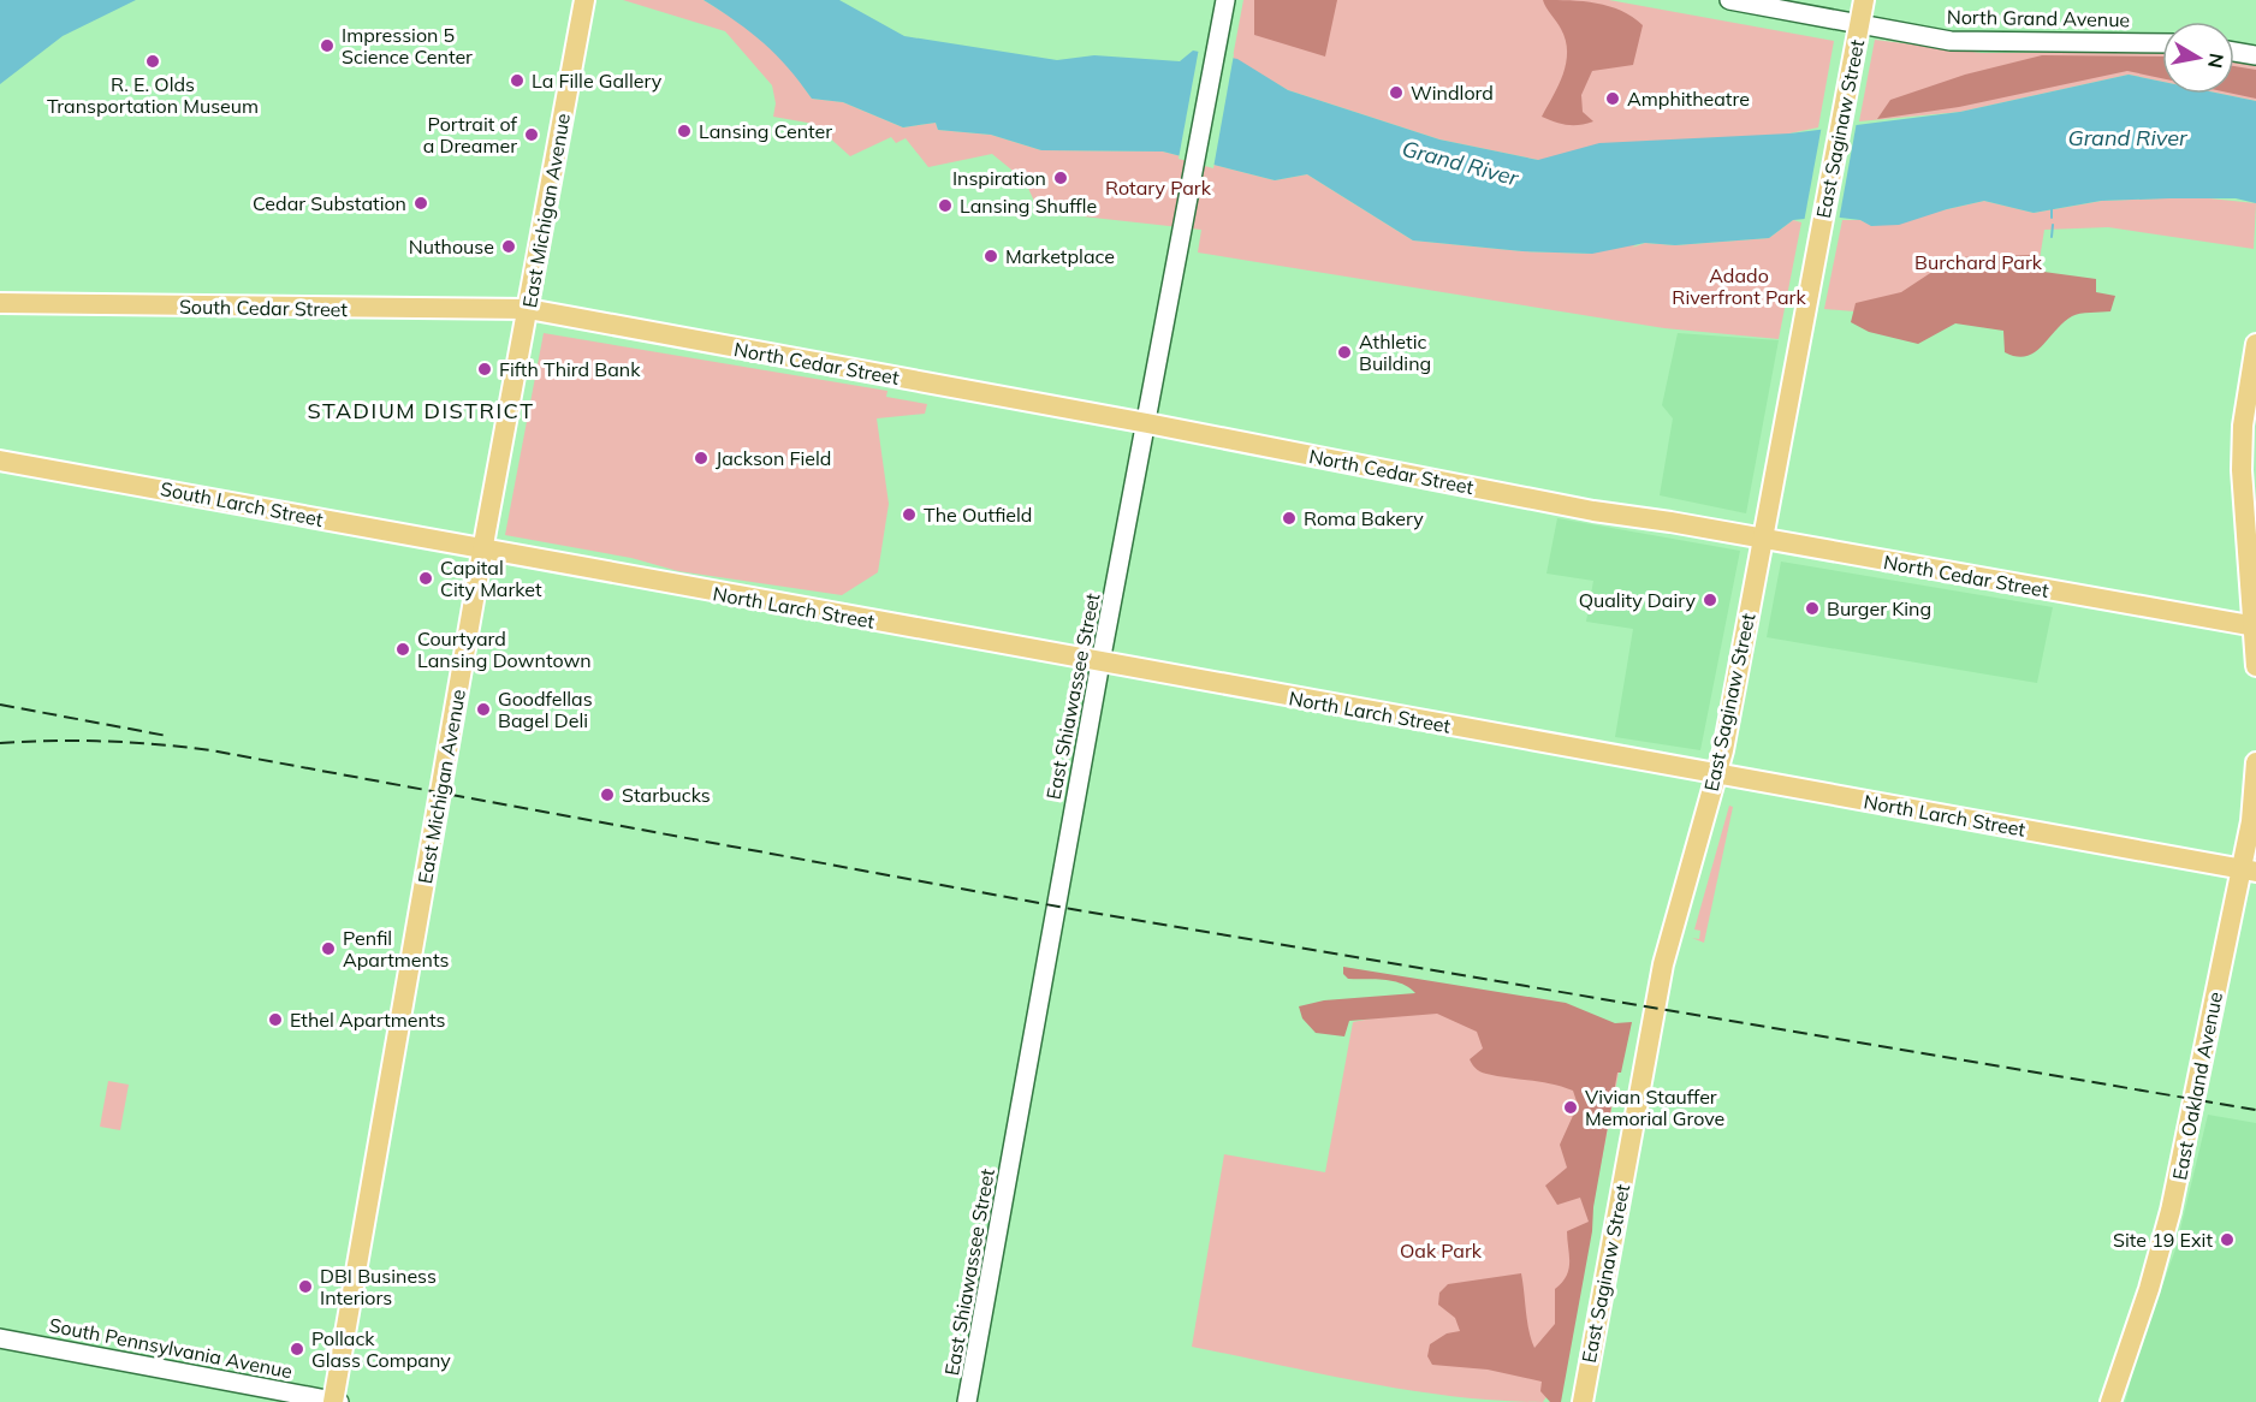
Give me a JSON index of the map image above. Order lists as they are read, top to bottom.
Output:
{
  "streets": {
    "main road": [
      "East Saginaw Street",
      "East Michigan Avenue",
      "South Cedar Street",
      "North Cedar Street",
      "South Larch Street",
      "North Larch Street",
      "East Oakland Avenue"
    ],
    "street": ["North Grand Avenue", "East Shiawassee Street", "South Pennsylvania Avenue"]
  },
  "crossings": [
    ["North Grand Avenue", "East Saginaw Street"],
    ["East Saginaw Street", "North Cedar Street"],
    ["East Saginaw Street", "North Larch Street"],
    ["East Michigan Avenue", "South Cedar Street"],
    ["East Michigan Avenue", "North Cedar Street"],
    ["East Michigan Avenue", "South Larch Street"],
    ["East Michigan Avenue", "North Larch Street"],
    ["East Michigan Avenue", "South Pennsylvania Avenue"],
    ["South Cedar Street", "North Cedar Street"],
    ["North Cedar Street", "East Shiawassee Street"],
    ["South Larch Street", "North Larch Street"],
    ["North Larch Street", "East Shiawassee Street"],
    ["North Larch Street", "East Oakland Avenue"]
  ],
  "districts": ["STADIUM DISTRICT"],
  "water": ["Grand River"],
  "parks": [
    "Rotary Park",
    "Burchard Park",
    "Adado Riverfront Park",
    "Oak Park"
  ],
  "places": [
    "Impression 5 Science Center",
    "R. E. Olds Transportation Museum",
    "La Fille Gallery",
    "Windlord",
    "Amphitheatre",
    "Lansing Center",
    "Portrait of a Dreamer",
    "Inspiration",
    "Cedar Substation",
    "Lansing Shuffle",
    "Nuthouse",
    "Marketplace",
    "Athletic Building",
    "Fifth Third Bank",
    "Jackson Field",
    "The Outfield",
    "Roma Bakery",
    "Capital City Market",
    "Quality Dairy",
    "Burger King",
    "Courtyard Lansing Downtown",
    "Goodfellas Bagel Deli",
    "Starbucks",
    "Penfil Apartments",
    "Ethel Apartments",
    "Vivian Stauffer Memorial Grove",
    "Site 19 Exit",
    "DBI Business Interiors",
    "Pollack Glass Company"
  ],
  "north": "right"
}
